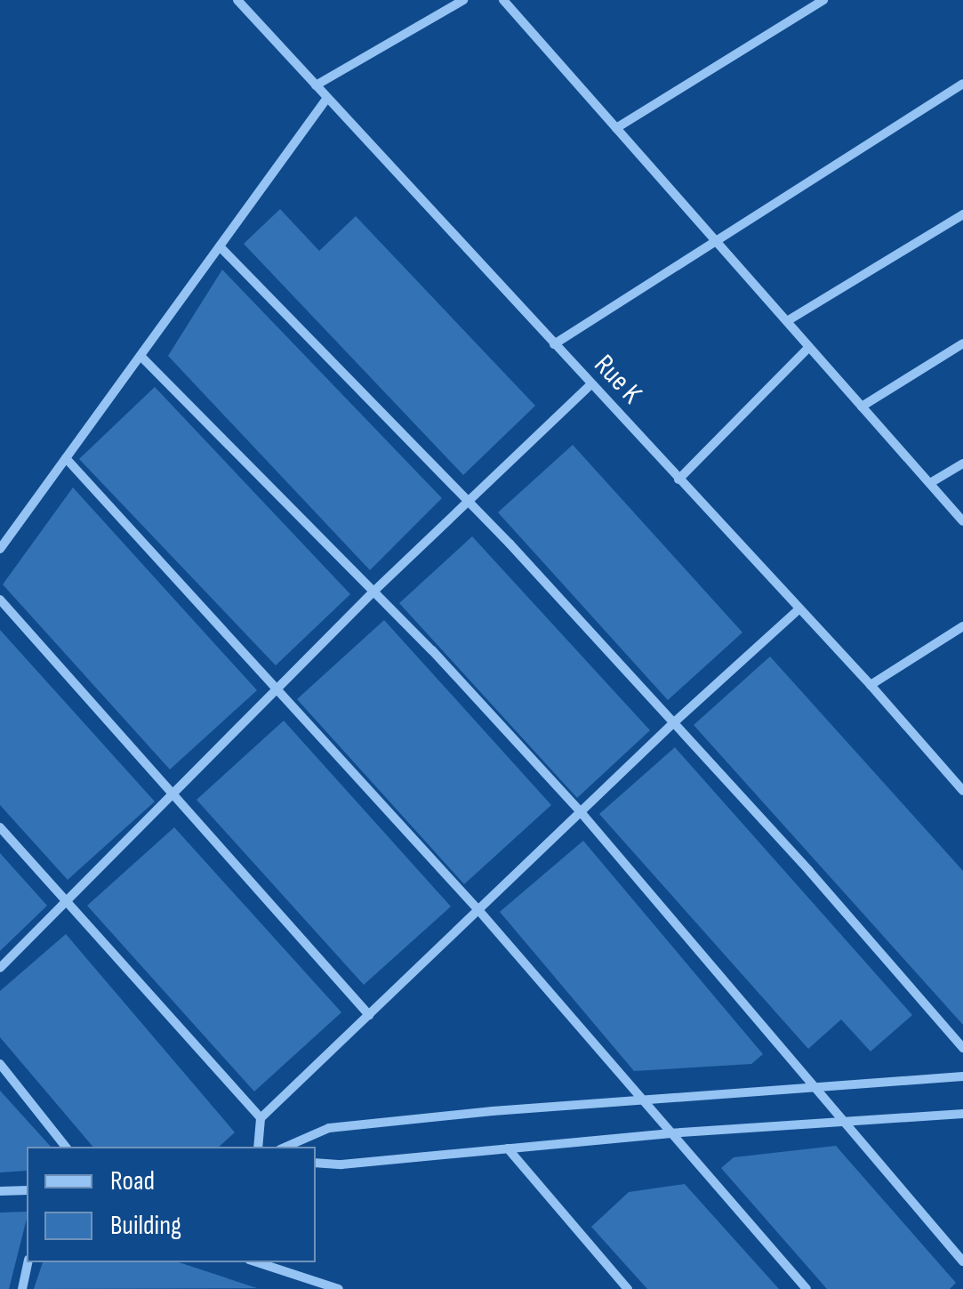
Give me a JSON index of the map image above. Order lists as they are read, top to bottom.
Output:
{
  "streets": {
    "street": ["Rue K"]
  },
  "legend": ["Road", "Building"]
}
